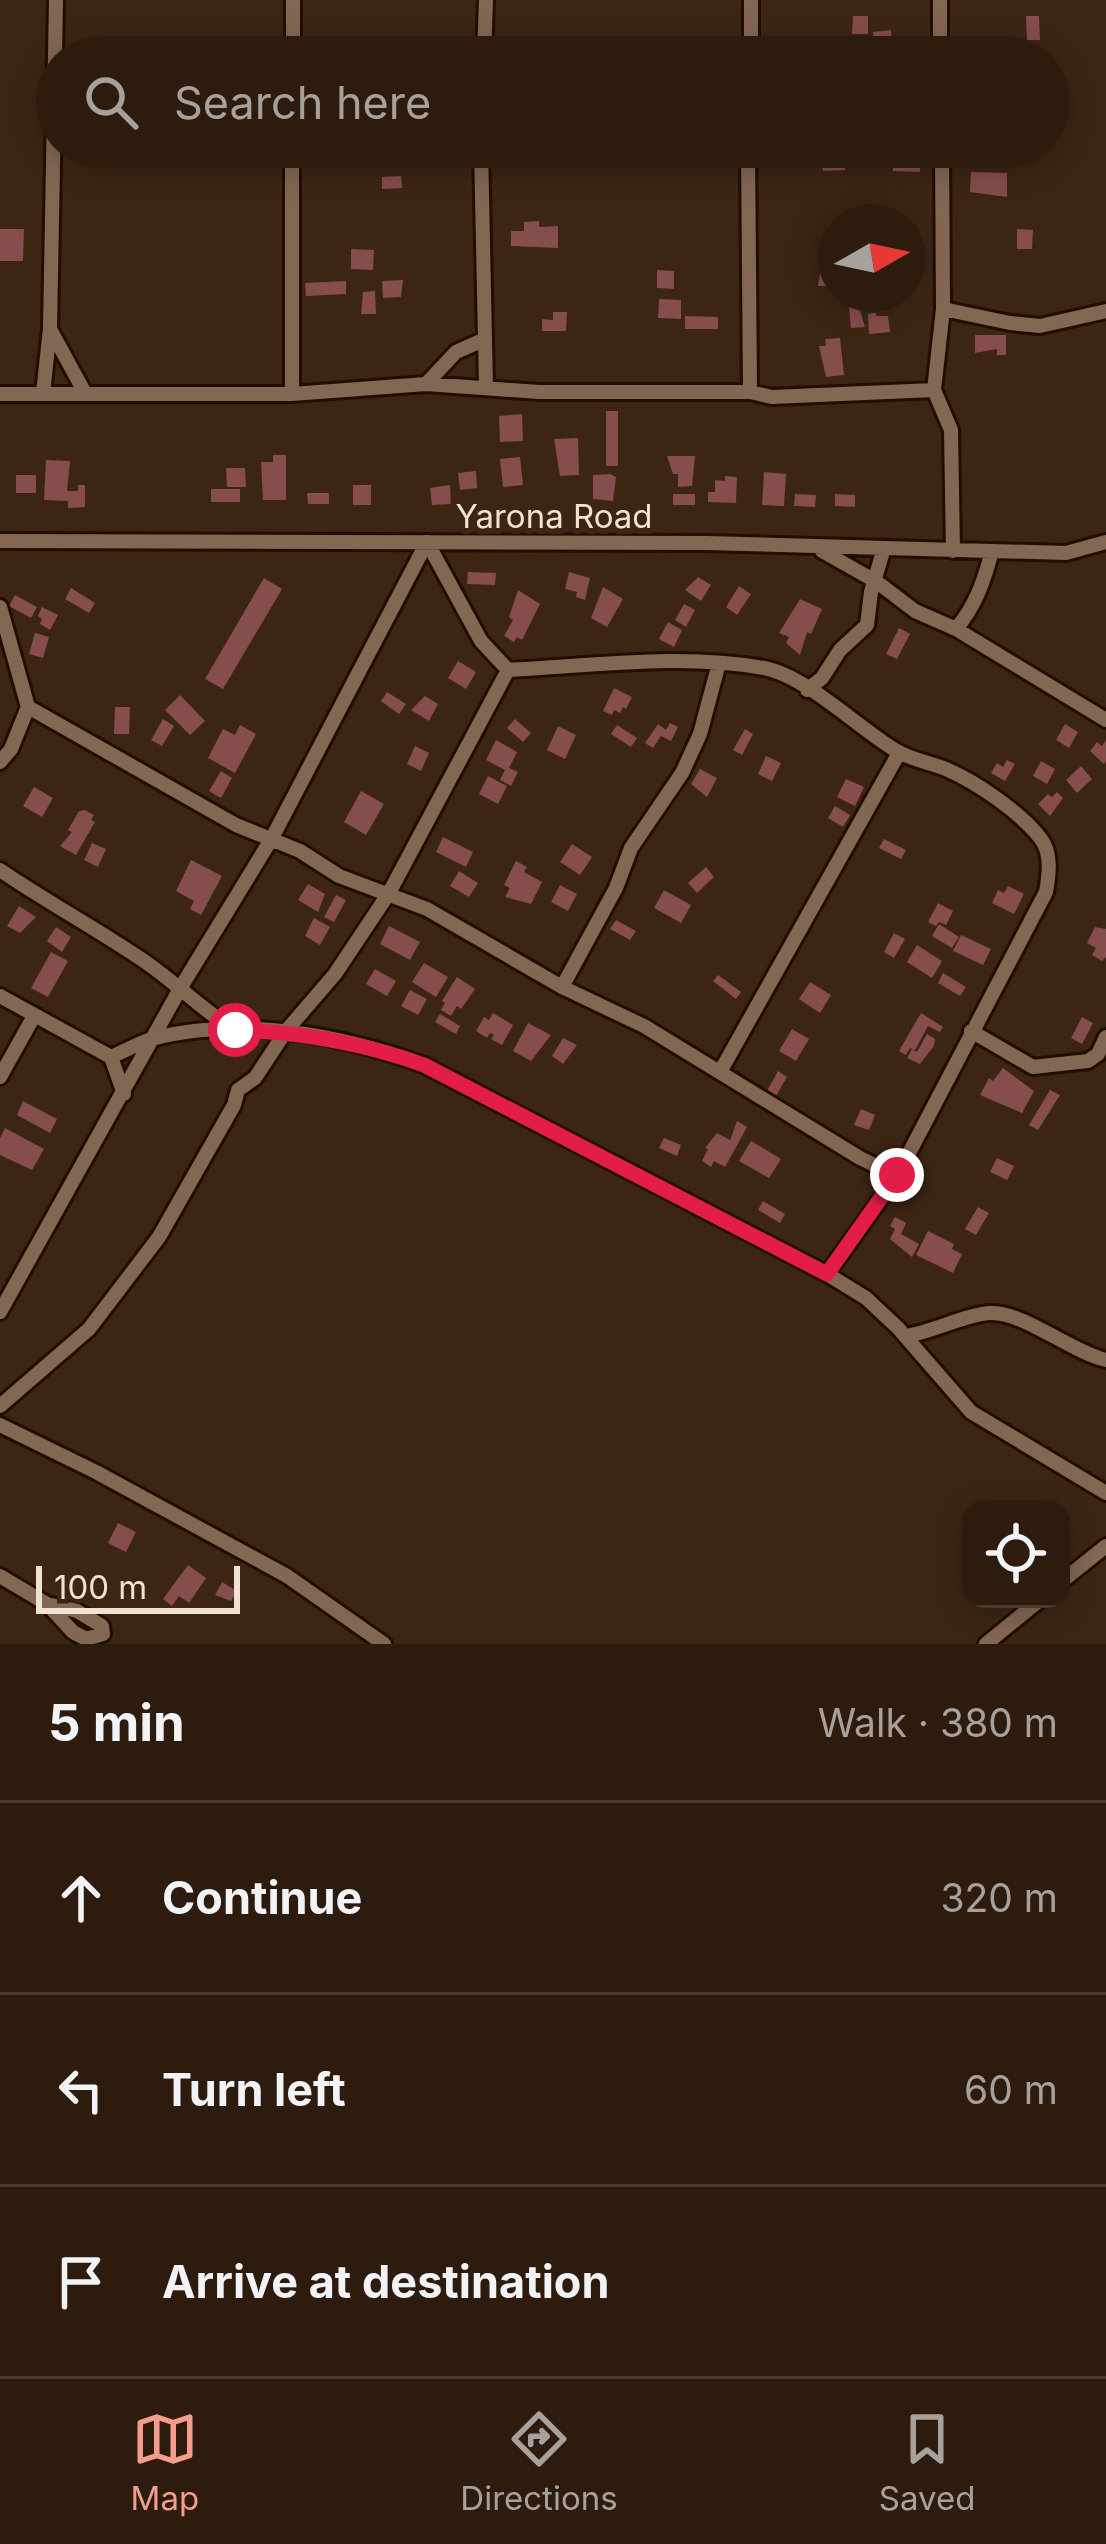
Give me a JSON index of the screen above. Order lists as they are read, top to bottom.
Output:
{
  "streets": {
    "street": ["Yarona Road"]
  },
  "scale_bar": "100 m",
  "north": "right",
  "page": {
    "search": "Search here",
    "scale": "100 m",
    "heading": ["5 min", "Walk · 380 m"],
    "list": [
      ["Continue", "320 m"],
      ["Turn left", "60 m"],
      "Arrive at destination"
    ],
    "nav": ["Map", "Directions", "Saved"]
  }
}
